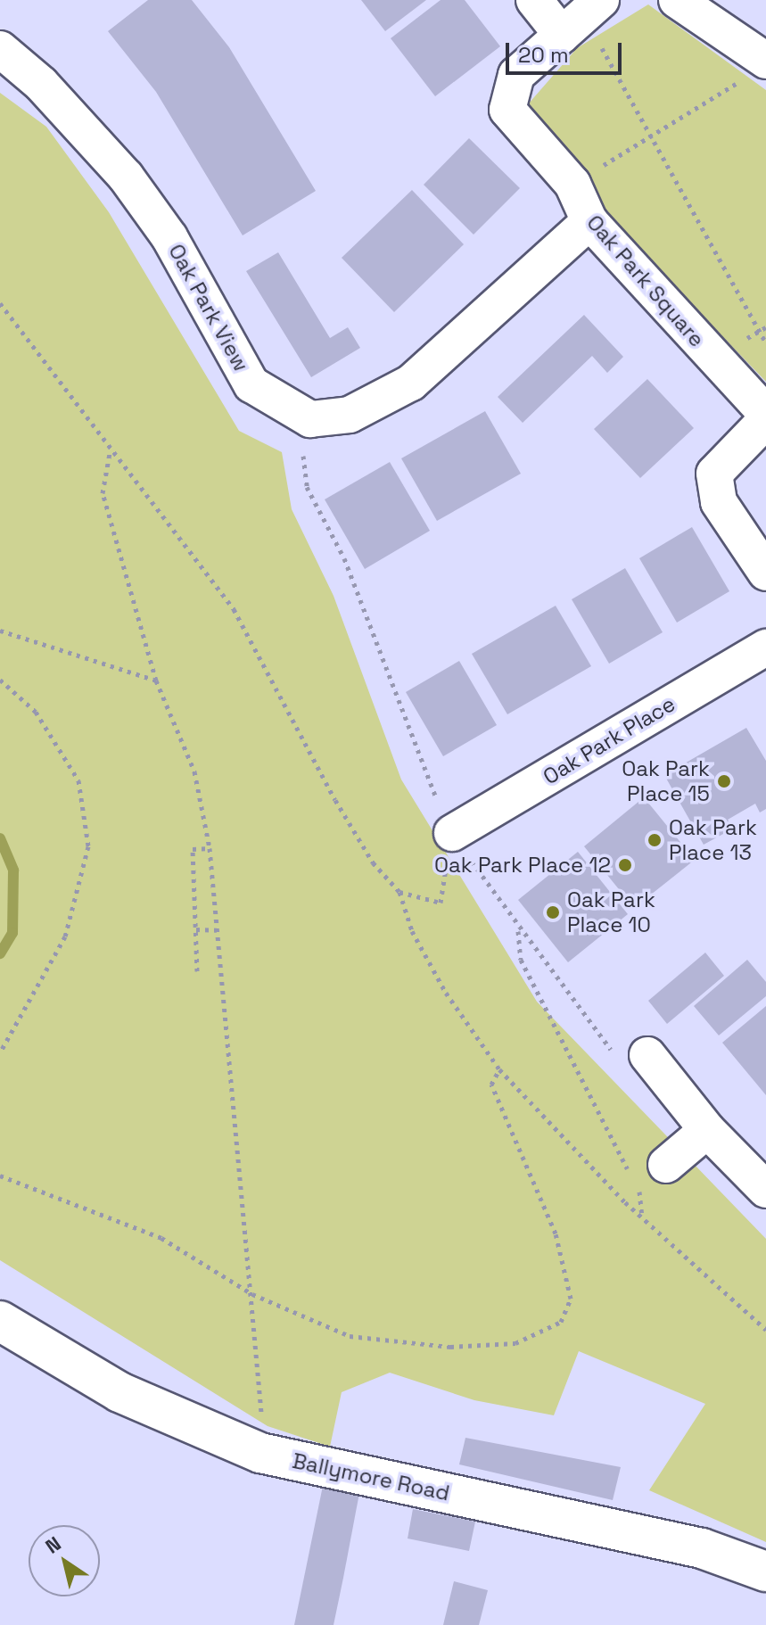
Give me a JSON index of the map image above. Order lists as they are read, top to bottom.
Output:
{
  "streets": {
    "main road": ["Ballymore Road"],
    "street": ["Oak Park Square", "Oak Park View", "Oak Park Place"]
  },
  "crossings": [
    ["Oak Park Square", "Oak Park View"]
  ],
  "places": [
    "Oak Park Place 15",
    "Oak Park Place 13",
    "Oak Park Place 12",
    "Oak Park Place 10"
  ],
  "scale_bar": "20 m",
  "north": "top left"
}
